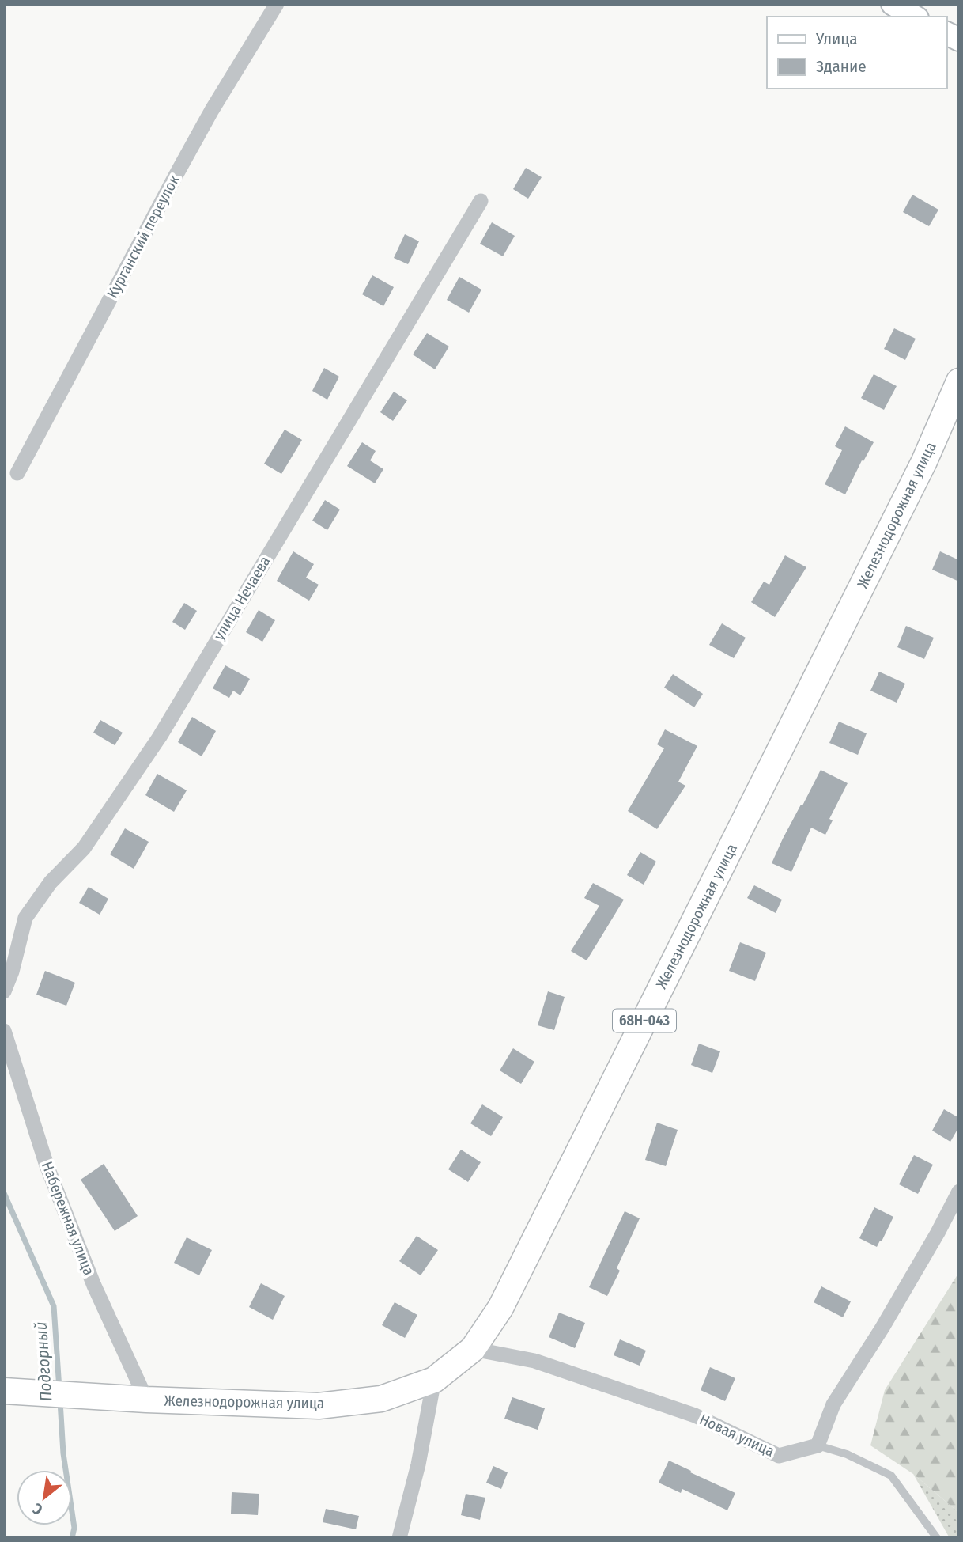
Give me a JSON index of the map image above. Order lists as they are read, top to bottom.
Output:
{
  "streets": {
    "main road": ["Железнодорожная улица", "68Н-043"],
    "street": [
      "Курганский переулок",
      "улица Нечаева",
      "Набережная улица",
      "Новая улица"
    ]
  },
  "crossings": [
    ["Железнодорожная улица", "68Н-043"],
    ["Железнодорожная улица", "Набережная улица"],
    ["Железнодорожная улица", "Новая улица"],
    ["68Н-043", "Набережная улица"]
  ],
  "water": ["Подгорный"],
  "legend": ["Улица", "Здание"],
  "north": "bottom left"
}
